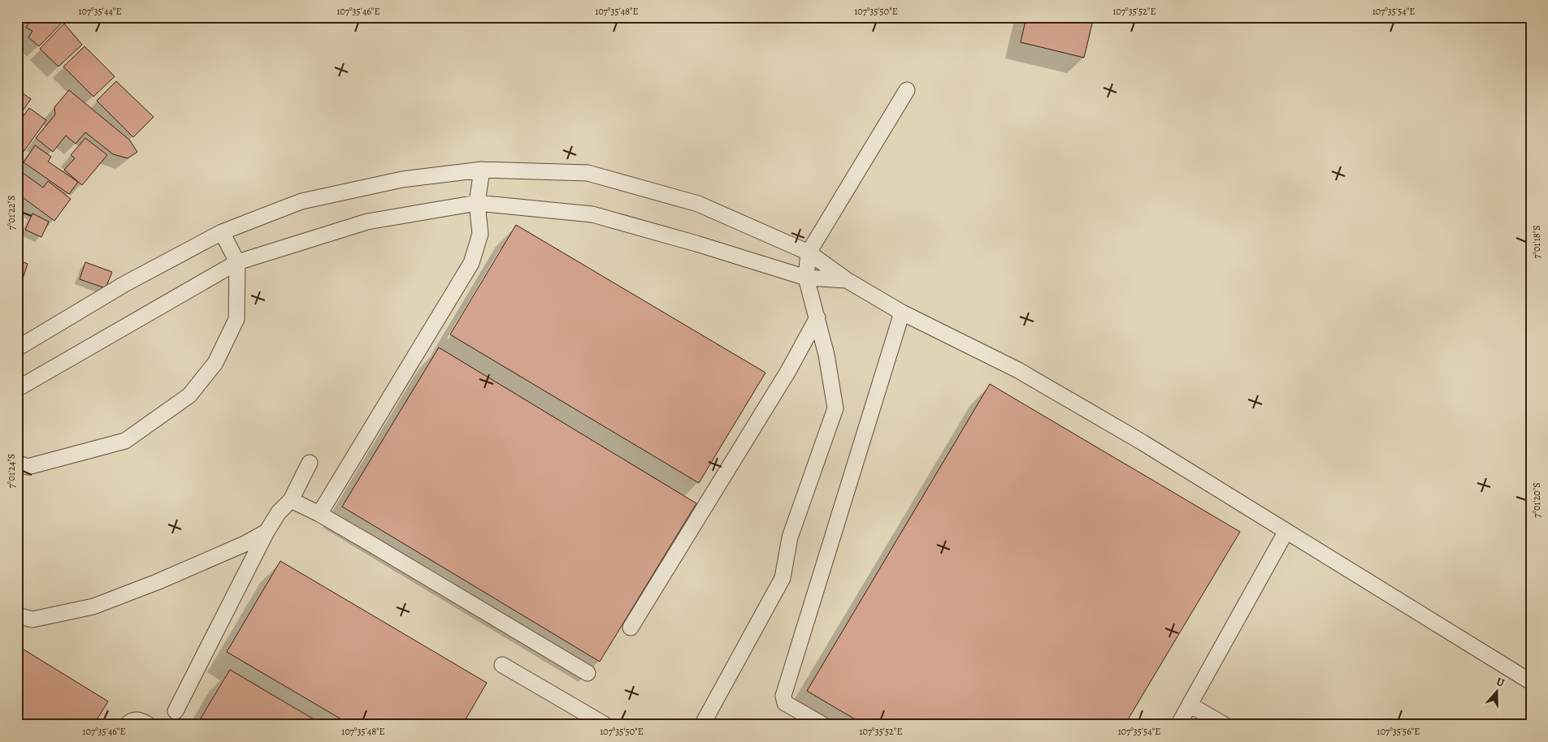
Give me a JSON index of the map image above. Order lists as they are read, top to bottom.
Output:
{
  "north": "top",
  "coordinates": [
    "107°35'44\"E",
    "107°35'46\"E",
    "107°35'48\"E",
    "107°35'50\"E",
    "107°35'52\"E",
    "107°35'54\"E",
    "7°01'22\"S",
    "7°01'18\"S",
    "7°01'24\"S",
    "7°01'20\"S",
    "107°35'56\"E"
  ]
}
